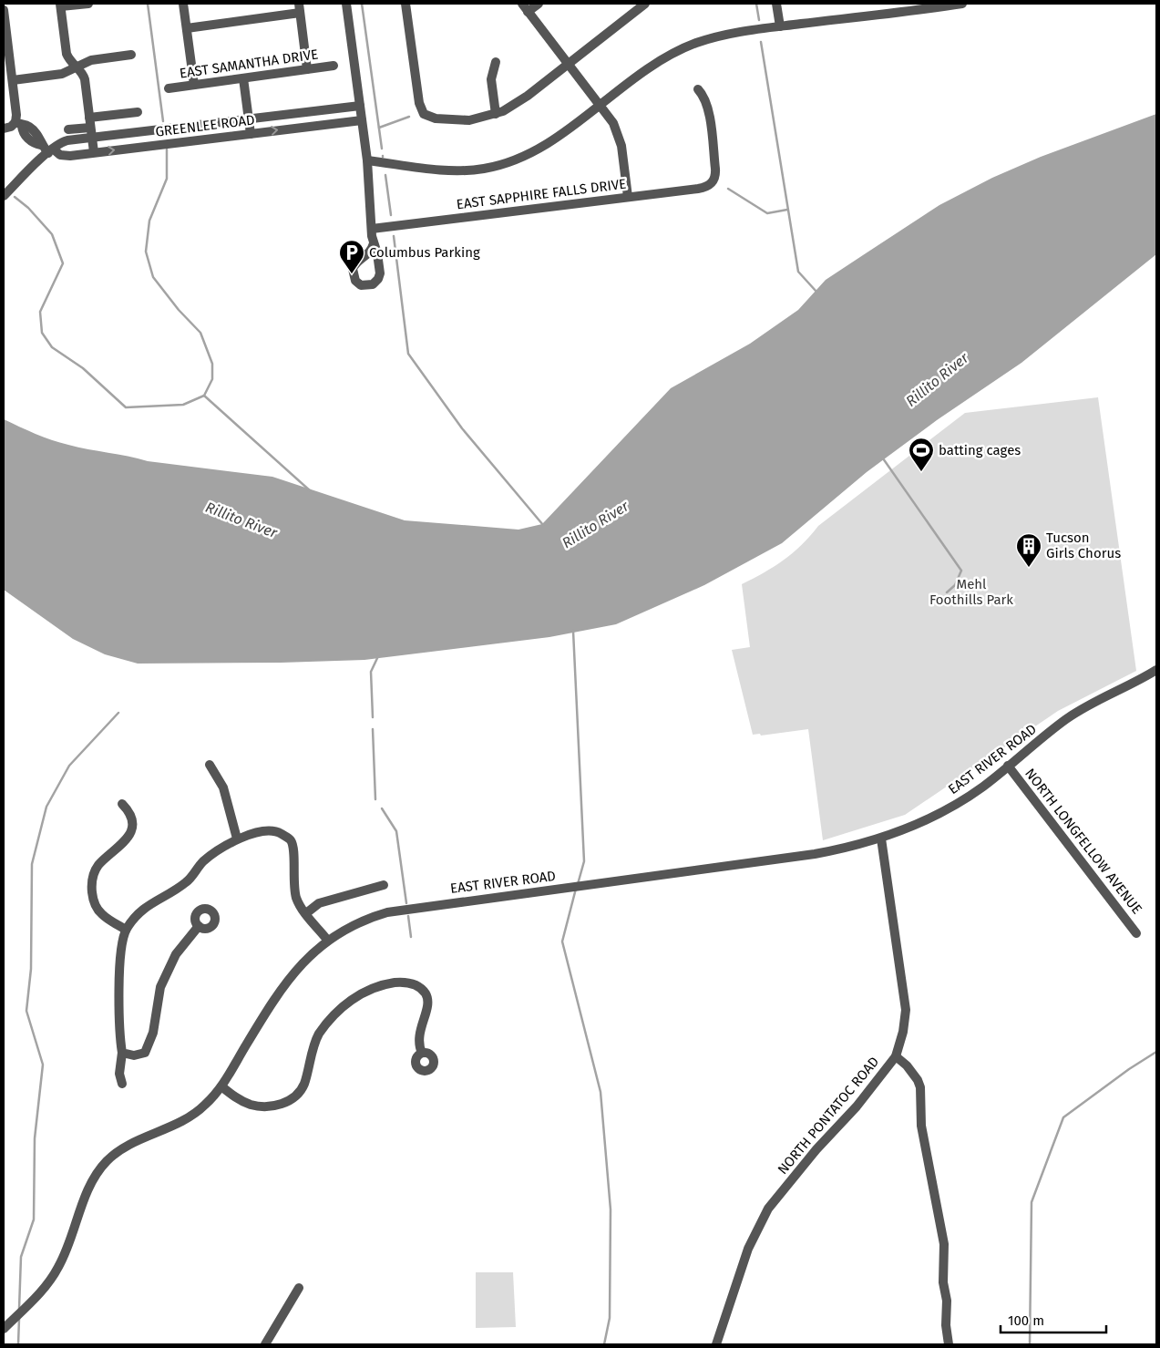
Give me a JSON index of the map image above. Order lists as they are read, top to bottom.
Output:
{
  "streets": {
    "street": [
      "EAST SAMANTHA DRIVE",
      "GREENLEE ROAD",
      "EAST SAPPHIRE FALLS DRIVE",
      "EAST RIVER ROAD",
      "NORTH LONGFELLOW AVENUE",
      "NORTH PONTATOC ROAD"
    ]
  },
  "crossings": [
    ["EAST RIVER ROAD", "NORTH LONGFELLOW AVENUE"],
    ["EAST RIVER ROAD", "NORTH PONTATOC ROAD"]
  ],
  "water": ["Rillito River"],
  "parks": ["Mehl Foothills Park"],
  "places": {
    "parking": ["Columbus Parking"],
    "sports": ["batting cages"],
    "building": ["Tucson Girls Chorus"]
  },
  "scale_bar": "100 m"
}
